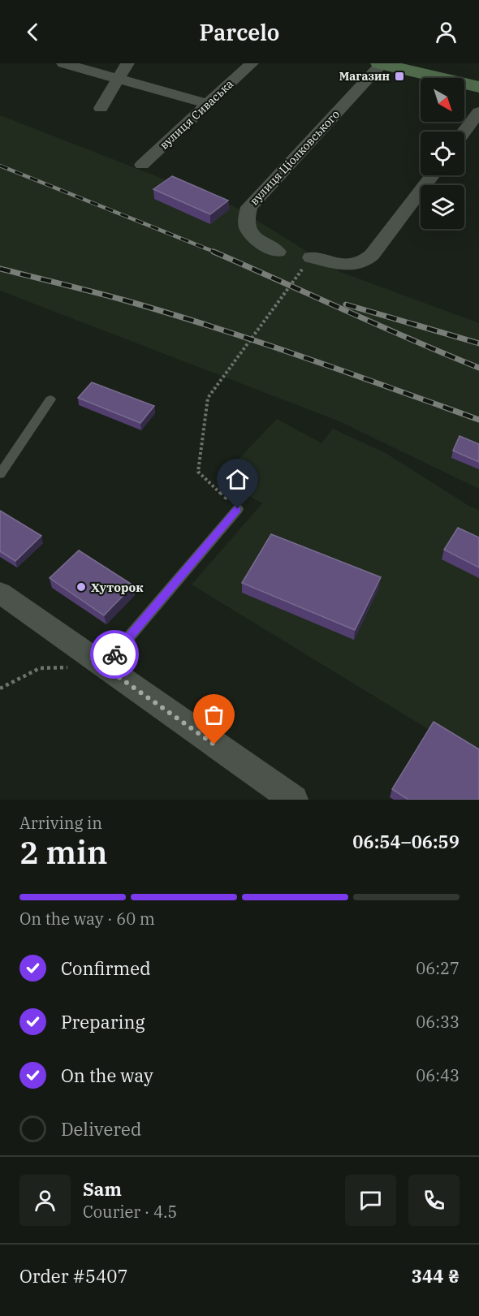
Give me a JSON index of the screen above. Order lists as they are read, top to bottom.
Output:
{
  "streets": {
    "street": ["вулиця Сиваська", "вулиця Ціолковського"]
  },
  "places": {
    "transit": ["Магазин"],
    "other": ["Хуторок"]
  },
  "north": "bottom right",
  "page": {
    "header": "Parcelo",
    "heading": ["2 min", "Arriving in", "06:54–06:59"],
    "panel": [
      "Sam",
      "Courier · 4.5",
      "Order #5407",
      "344 ₴"
    ],
    "bar": "On the way · 60 m",
    "list": [
      ["Confirmed", "06:27"],
      ["Preparing", "06:33"],
      ["On the way", "06:43"],
      "Delivered"
    ]
  }
}
